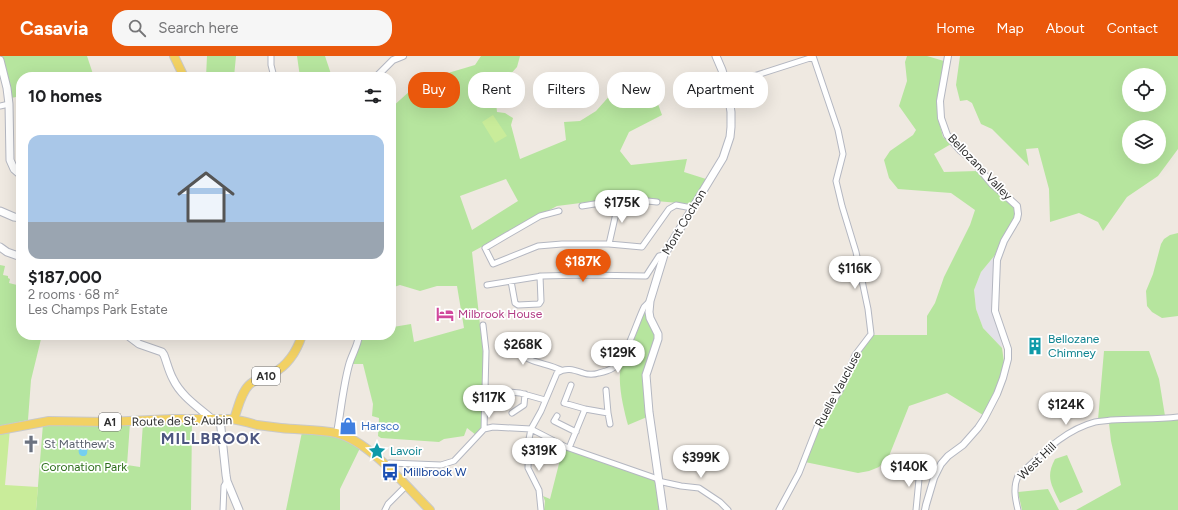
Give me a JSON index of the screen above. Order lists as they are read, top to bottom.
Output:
{
  "streets": {
    "main road": [
      "Mont Cochon",
      "A10",
      "Route de St. Aubin",
      "A1"
    ],
    "street": ["Bellozane Valley", "Ruelle Vaucluse", "West Hill"]
  },
  "crossings": [
    ["A10", "Route de St. Aubin"]
  ],
  "districts": ["MILLBROOK"],
  "parks": ["Coronation Park"],
  "places": {
    "hotel": ["Milbrook House"],
    "building": ["Bellozane Chimney"],
    "shop": ["Harsco"],
    "church": ["St Matthew's"],
    "place": ["Lavoir"],
    "bus stop": ["Millbrook W"]
  },
  "page": {
    "header": "Casavia",
    "search": "Search here",
    "nav": [
      "Home",
      "Map",
      "About",
      "Contact"
    ],
    "chip": [
      "Buy",
      "Rent",
      "Filters",
      "New",
      "Apartment"
    ],
    "heading": "10 homes",
    "list": [
      {
        "name": "$187,000",
        "note": "2 rooms · 68 m² · Les Champs Park Estate"
      }
    ],
    "price": [
      "$175K",
      "$187K",
      "$116K",
      "$268K",
      "$129K",
      "$117K",
      "$124K",
      "$319K",
      "$399K",
      "$140K"
    ]
  }
}
